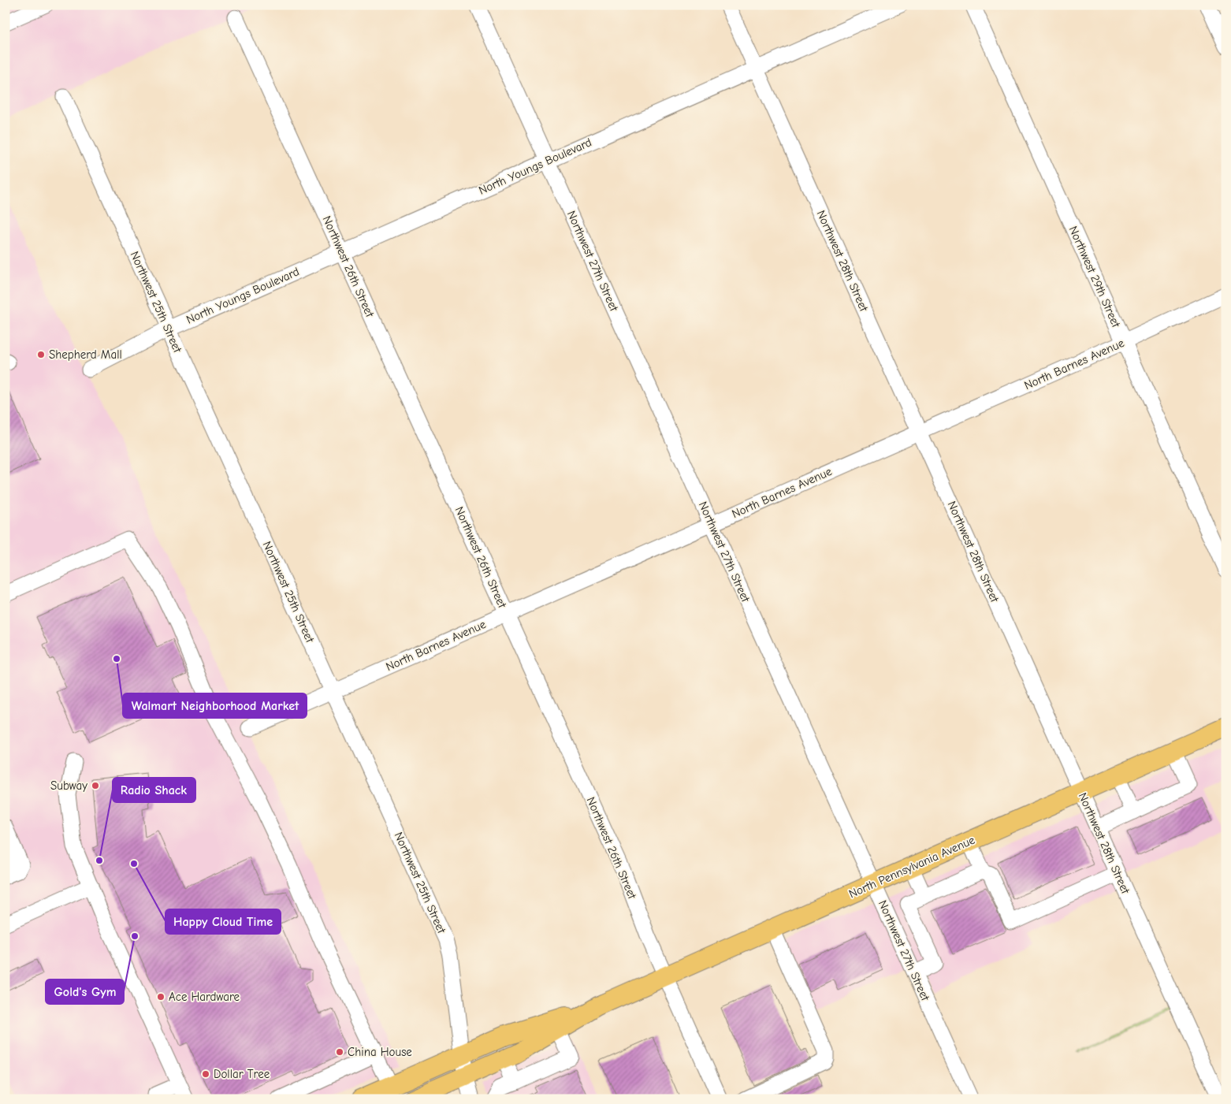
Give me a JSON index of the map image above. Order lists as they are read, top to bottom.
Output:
{
  "streets": {
    "main road": ["North Pennsylvania Avenue"],
    "street": [
      "North Youngs Boulevard",
      "Northwest 27th Street",
      "Northwest 28th Street",
      "Northwest 26th Street",
      "Northwest 29th Street",
      "Northwest 25th Street",
      "North Barnes Avenue"
    ]
  },
  "crossings": [
    ["North Youngs Boulevard", "Northwest 27th Street"],
    ["North Youngs Boulevard", "Northwest 28th Street"],
    ["North Youngs Boulevard", "Northwest 26th Street"],
    ["North Youngs Boulevard", "Northwest 25th Street"],
    ["Northwest 27th Street", "North Barnes Avenue"],
    ["Northwest 27th Street", "North Pennsylvania Avenue"],
    ["Northwest 28th Street", "North Barnes Avenue"],
    ["Northwest 28th Street", "North Pennsylvania Avenue"],
    ["Northwest 26th Street", "North Barnes Avenue"],
    ["Northwest 26th Street", "North Pennsylvania Avenue"],
    ["Northwest 29th Street", "North Barnes Avenue"],
    ["Northwest 25th Street", "North Barnes Avenue"],
    ["Northwest 25th Street", "North Pennsylvania Avenue"]
  ],
  "places": [
    "Shepherd Mall",
    "Walmart Neighborhood Market",
    "Subway",
    "Radio Shack",
    "Happy Cloud Time",
    "Gold's Gym",
    "Ace Hardware",
    "China House",
    "Dollar Tree"
  ]
}
